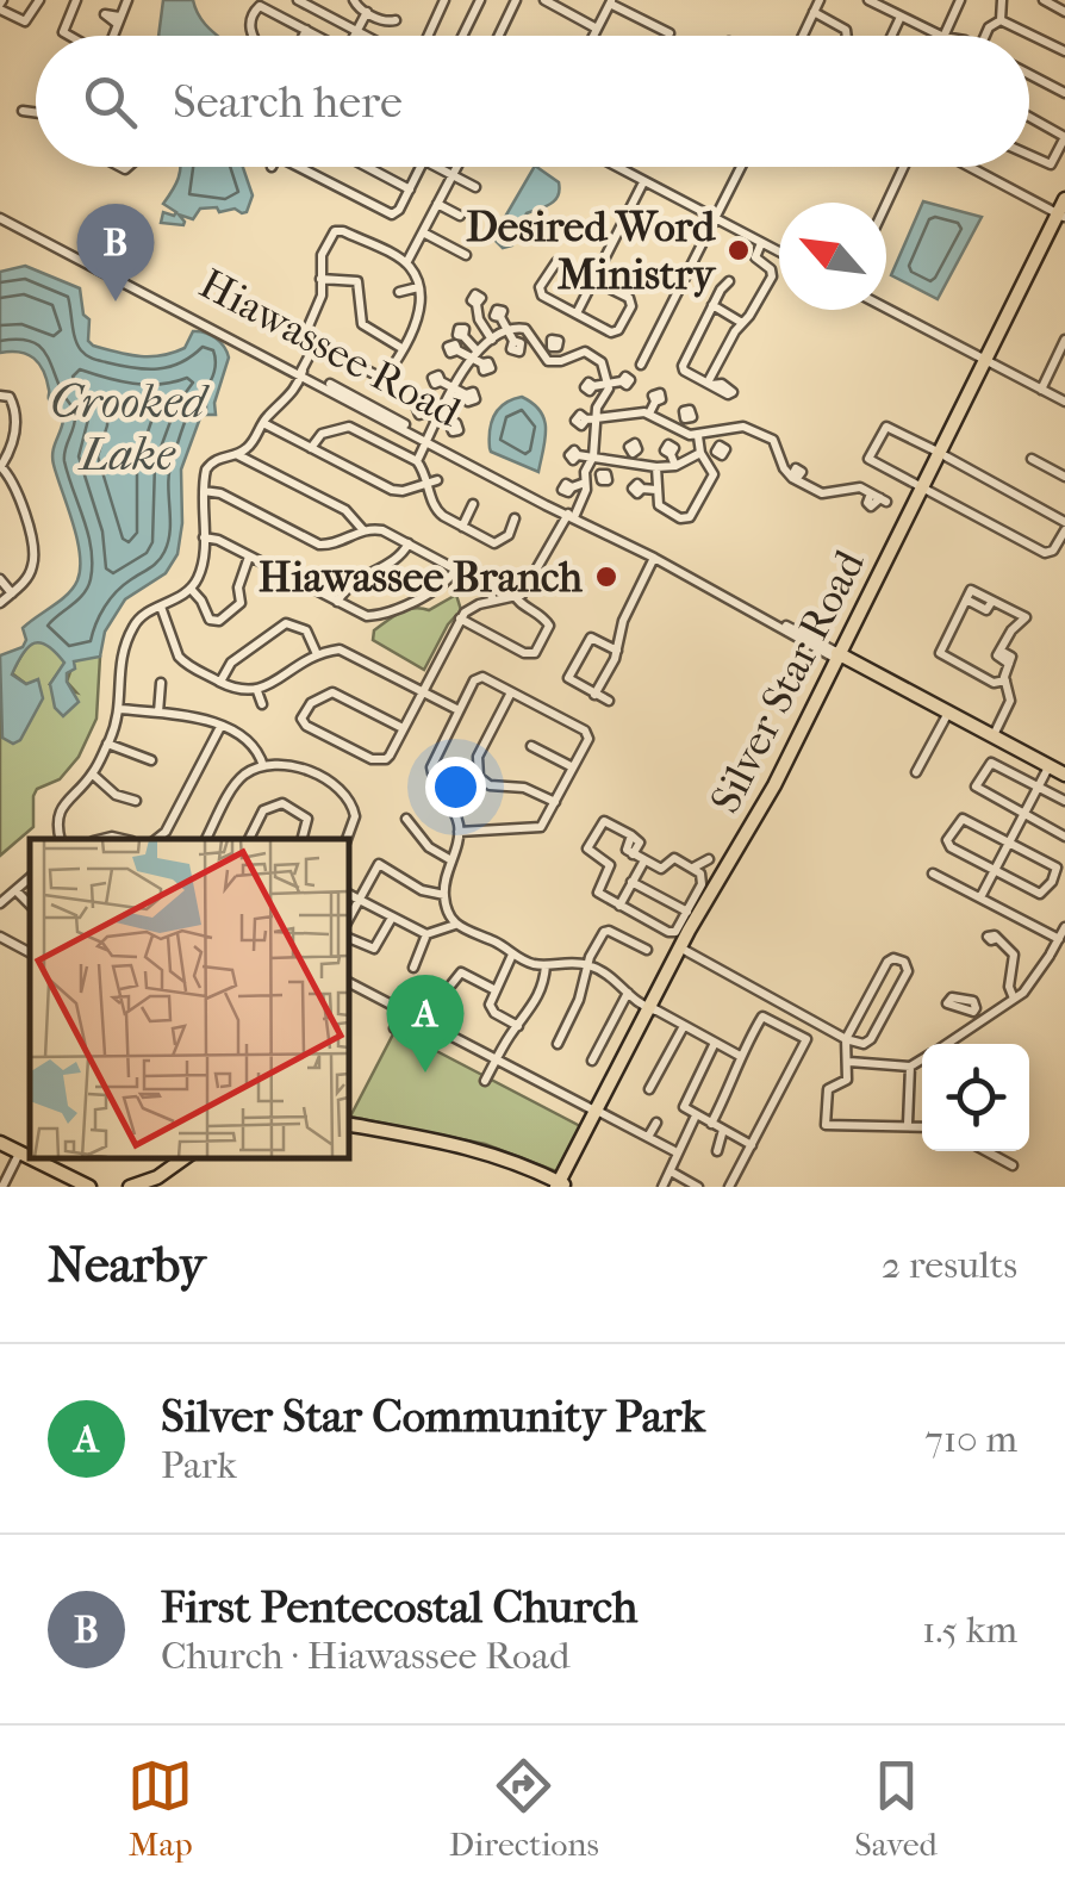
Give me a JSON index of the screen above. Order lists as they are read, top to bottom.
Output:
{
  "streets": {
    "main road": ["Hiawassee Road", "Silver Star Road"]
  },
  "crossings": [
    ["Hiawassee Road", "Silver Star Road"]
  ],
  "water": ["Crooked Lake"],
  "places": ["Desired Word Ministry", "Hiawassee Branch"],
  "north": "top left",
  "page": {
    "search": "Search here",
    "pins": ["B", "A"],
    "heading": ["Nearby", "2 results"],
    "list": [
      {
        "mark": "A",
        "name": "Silver Star Community Park",
        "note": "Park",
        "value": "710 m"
      },
      {
        "mark": "B",
        "name": "First Pentecostal Church",
        "note": "Church · Hiawassee Road",
        "value": "1.5 km"
      }
    ],
    "nav": ["Map", "Directions", "Saved"]
  }
}
